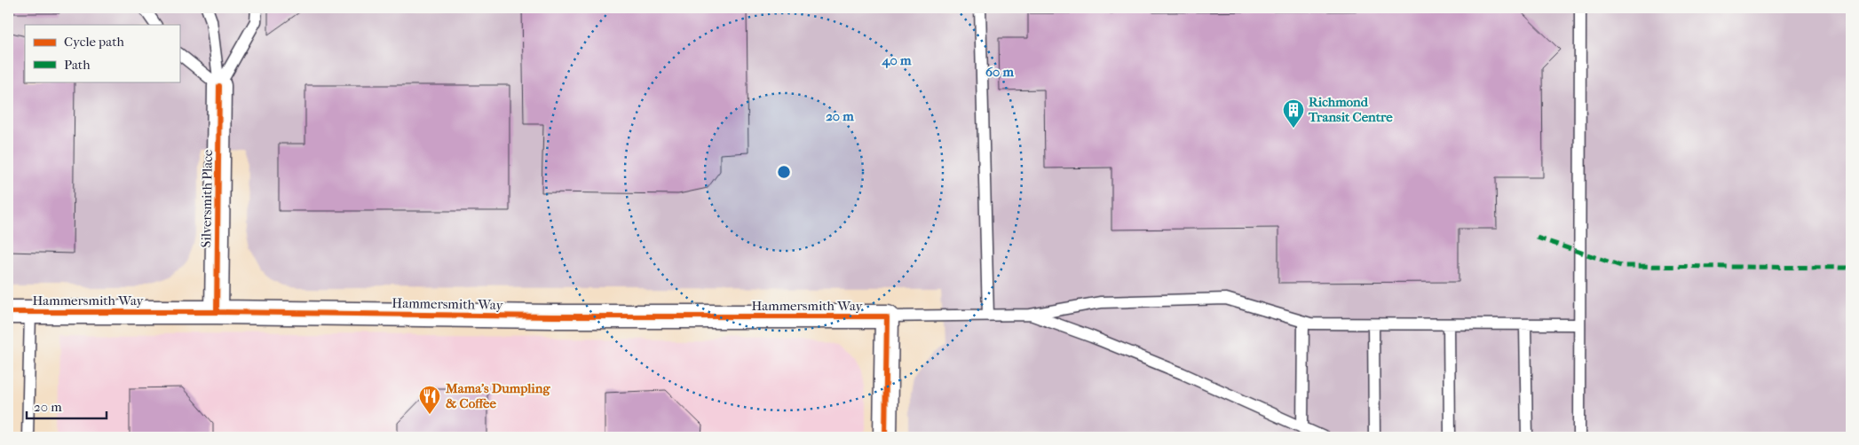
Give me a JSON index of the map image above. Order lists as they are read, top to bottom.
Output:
{
  "streets": {
    "street": ["Silversmith Place", "Hammersmith Way"]
  },
  "crossings": [
    ["Silversmith Place", "Hammersmith Way"]
  ],
  "places": {
    "building": ["Richmond Transit Centre"],
    "restaurant": ["Mama's Dumpling & Coffee"]
  },
  "legend": ["Cycle path", "Path"],
  "scale_bar": "20 m",
  "rings": ["40 m", "60 m", "20 m"]
}
